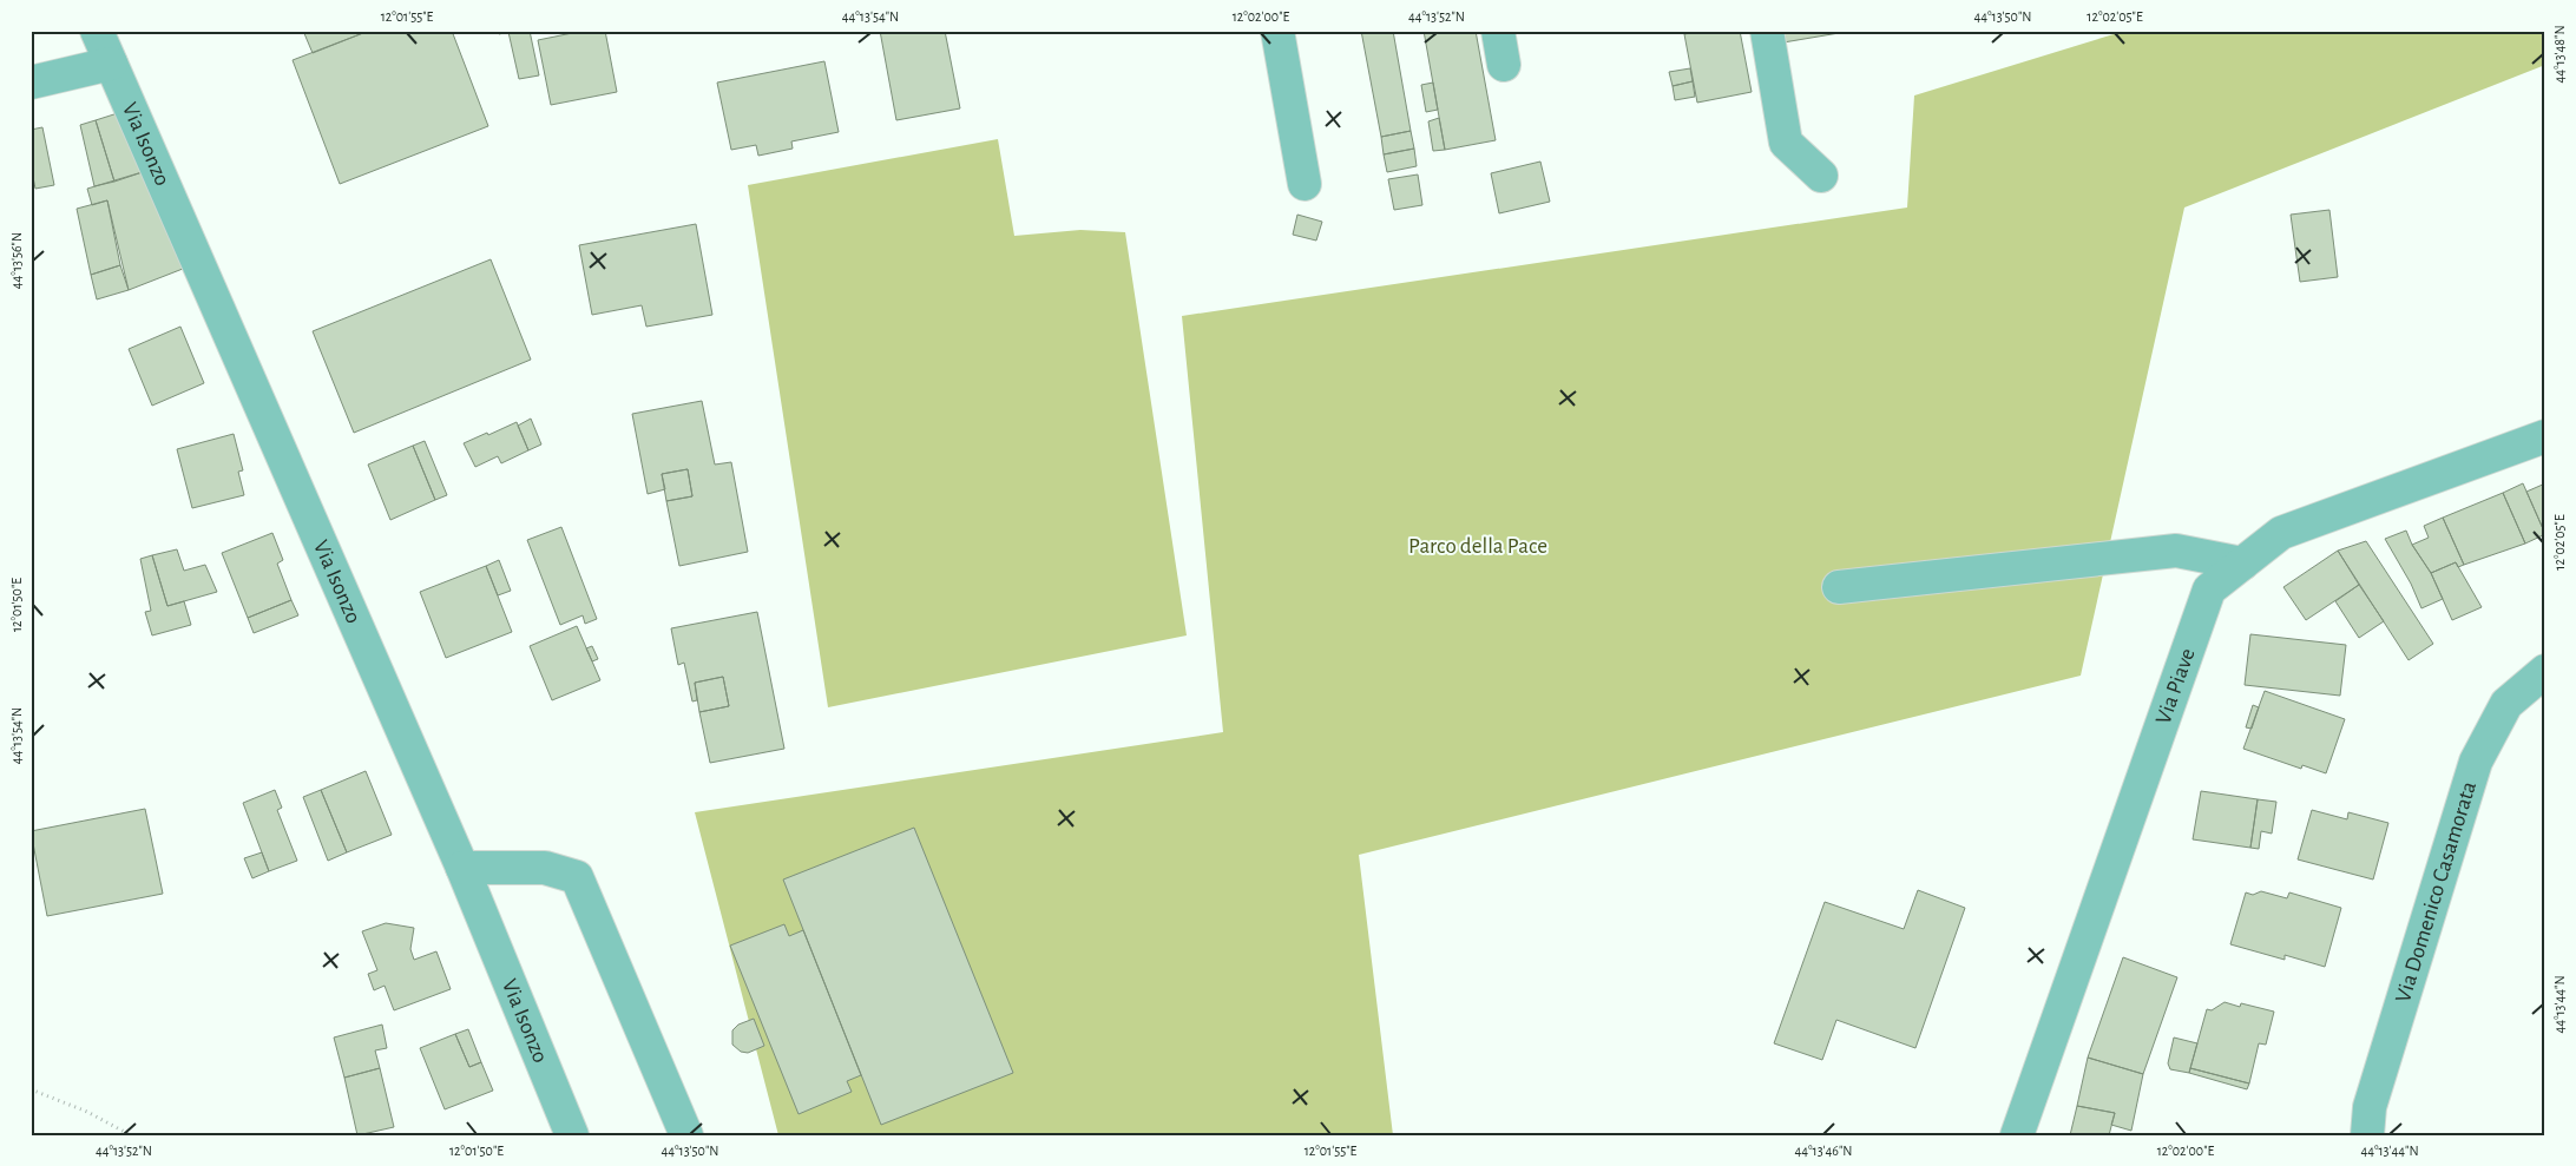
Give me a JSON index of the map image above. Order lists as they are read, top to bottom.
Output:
{
  "streets": {
    "street": ["Via Isonzo", "Via Piave", "Via Domenico Casamorata"]
  },
  "parks": ["Parco della Pace"],
  "coordinates": [
    "12°01'55\"E",
    "44°13'54\"N",
    "12°02'00\"E",
    "44°13'52\"N",
    "44°13'50\"N",
    "12°02'05\"E",
    "44°13'48\"N",
    "44°13'56\"N",
    "12°01'50\"E",
    "44°13'44\"N",
    "44°13'46\"N"
  ]
}
